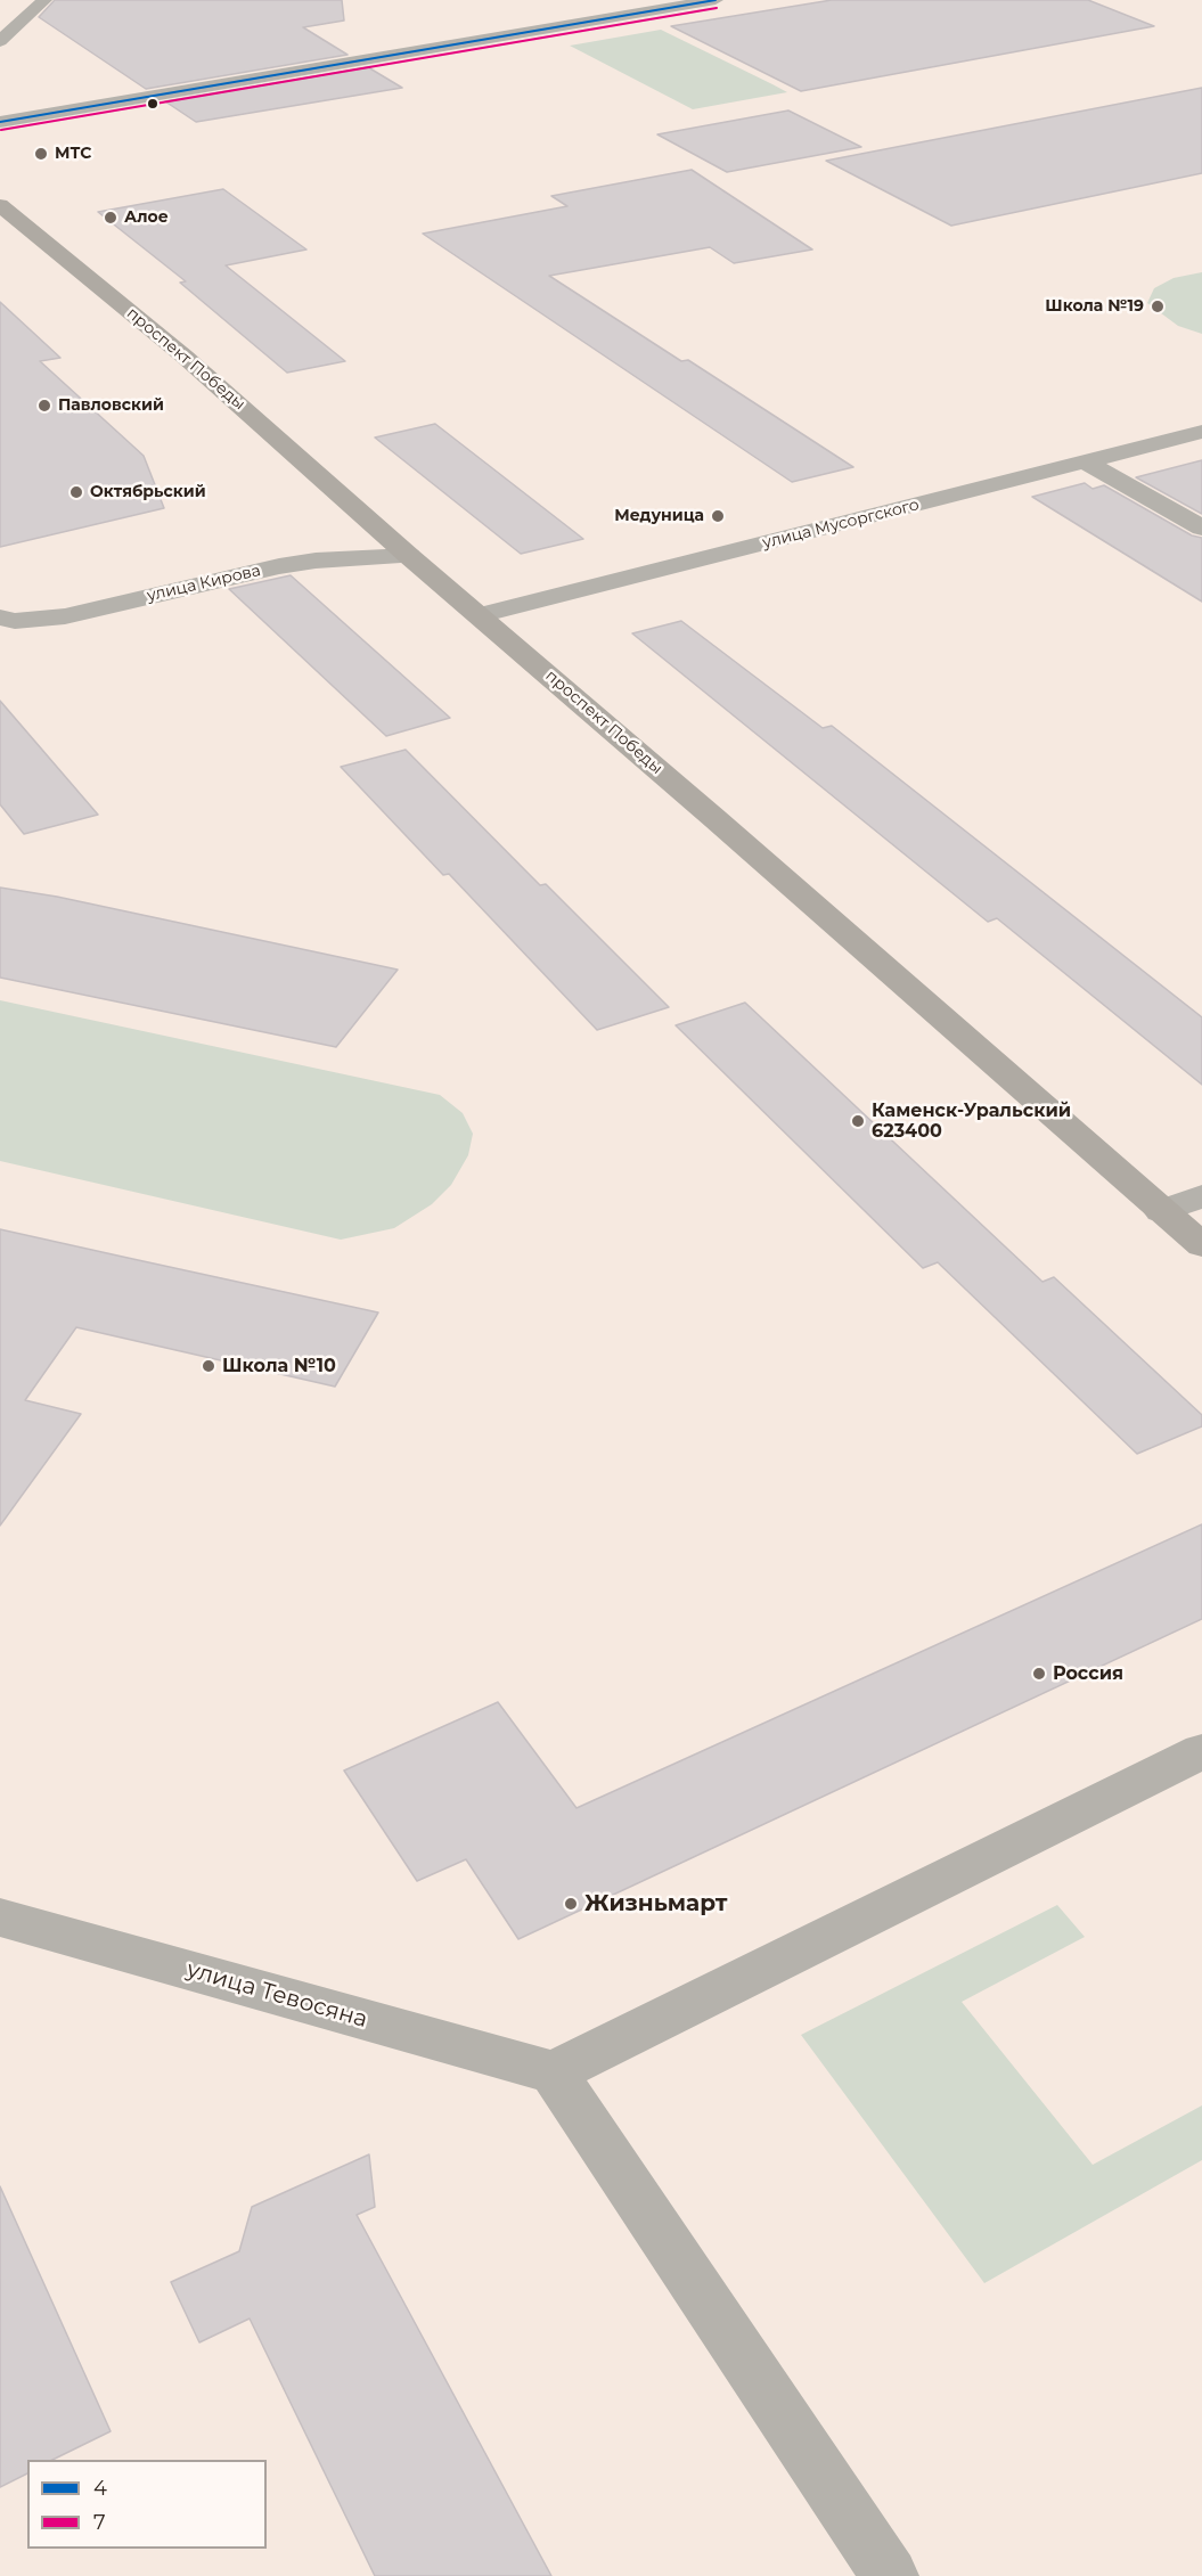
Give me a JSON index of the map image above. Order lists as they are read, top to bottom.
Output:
{
  "streets": {
    "main road": ["проспект Победы"],
    "street": ["улица Мусоргского", "улица Кирова", "улица Тевосяна"]
  },
  "crossings": [
    ["проспект Победы", "улица Мусоргского"],
    ["проспект Победы", "улица Кирова"]
  ],
  "places": [
    "МТС",
    "Алое",
    "Школа №19",
    "Павловский",
    "Октябрьский",
    "Медуница",
    "Каменск-Уральский 623400",
    "Школа №10",
    "Россия",
    "Жизньмарт"
  ],
  "lines": ["transit line 4", "transit line 7"],
  "legend": ["4", "7"]
}
